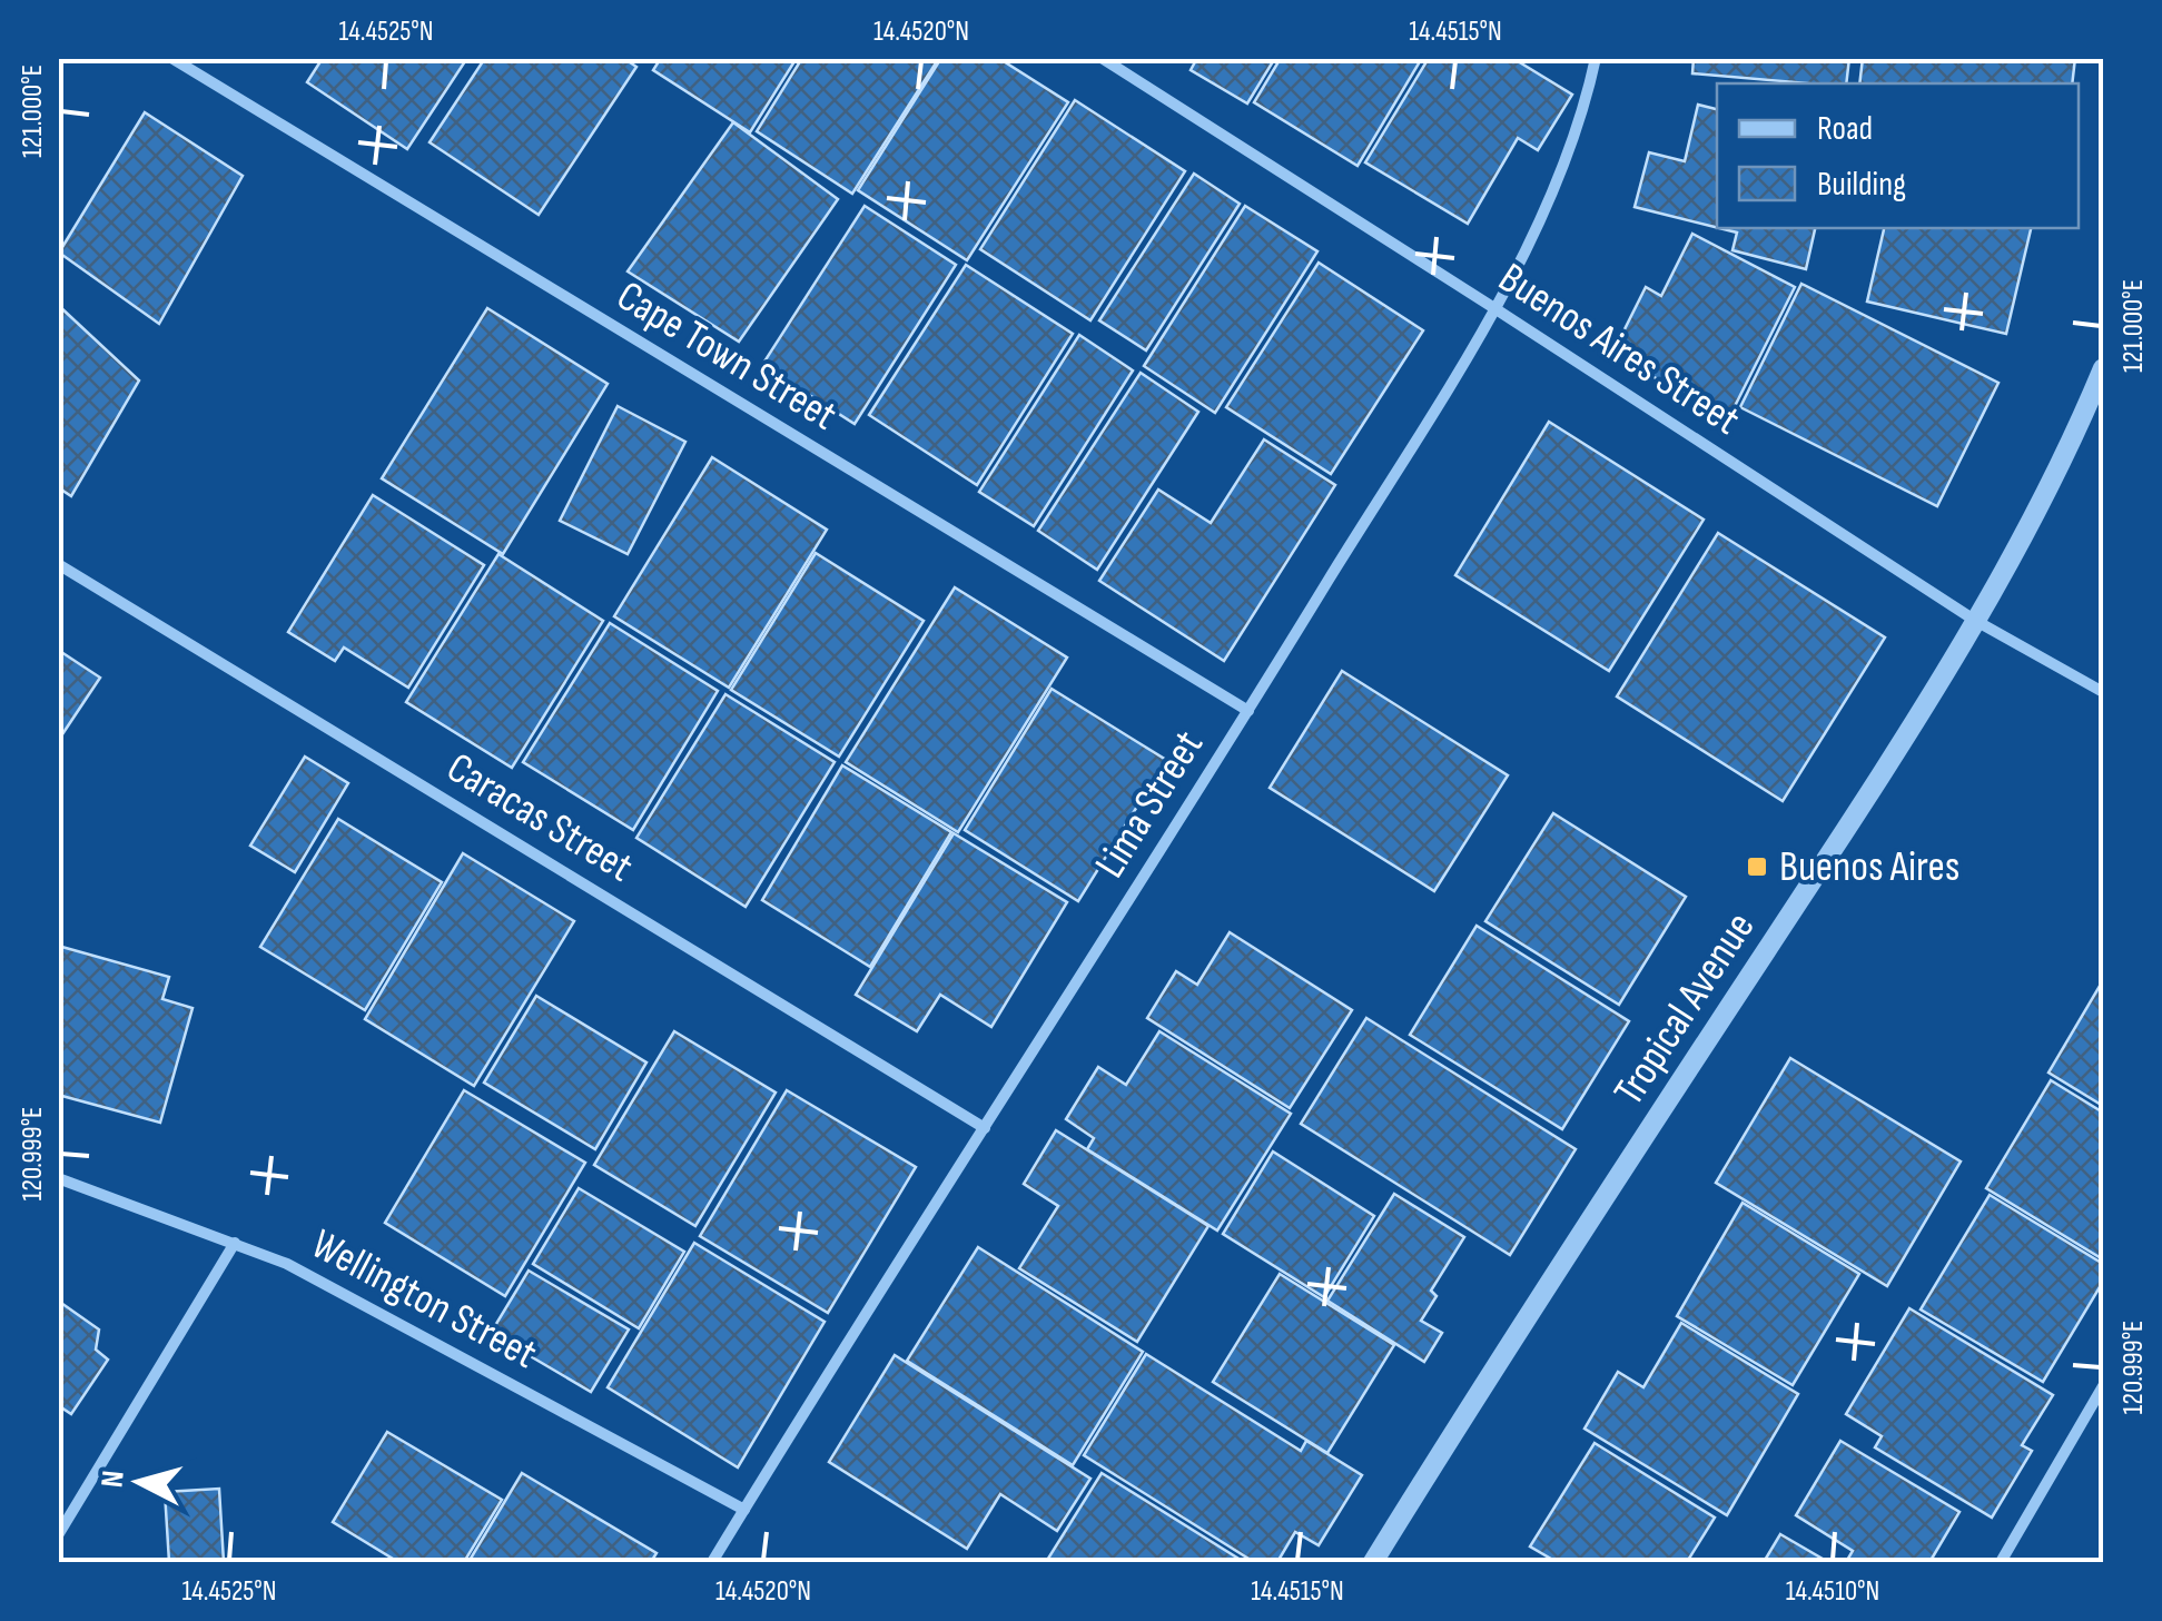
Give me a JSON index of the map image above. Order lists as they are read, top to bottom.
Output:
{
  "streets": {
    "street": [
      "Buenos Aires Street",
      "Cape Town Street",
      "Lima Street",
      "Caracas Street",
      "Tropical Avenue",
      "Wellington Street"
    ]
  },
  "crossings": [
    ["Buenos Aires Street", "Lima Street"],
    ["Buenos Aires Street", "Tropical Avenue"],
    ["Cape Town Street", "Lima Street"],
    ["Lima Street", "Caracas Street"],
    ["Lima Street", "Wellington Street"]
  ],
  "places": {
    "transit": ["Buenos Aires"]
  },
  "legend": ["Road", "Building"],
  "north": "left",
  "coordinates": [
    "14.4525°N",
    "14.4520°N",
    "14.4515°N",
    "121.000°E",
    "120.999°E",
    "14.4510°N"
  ]
}
